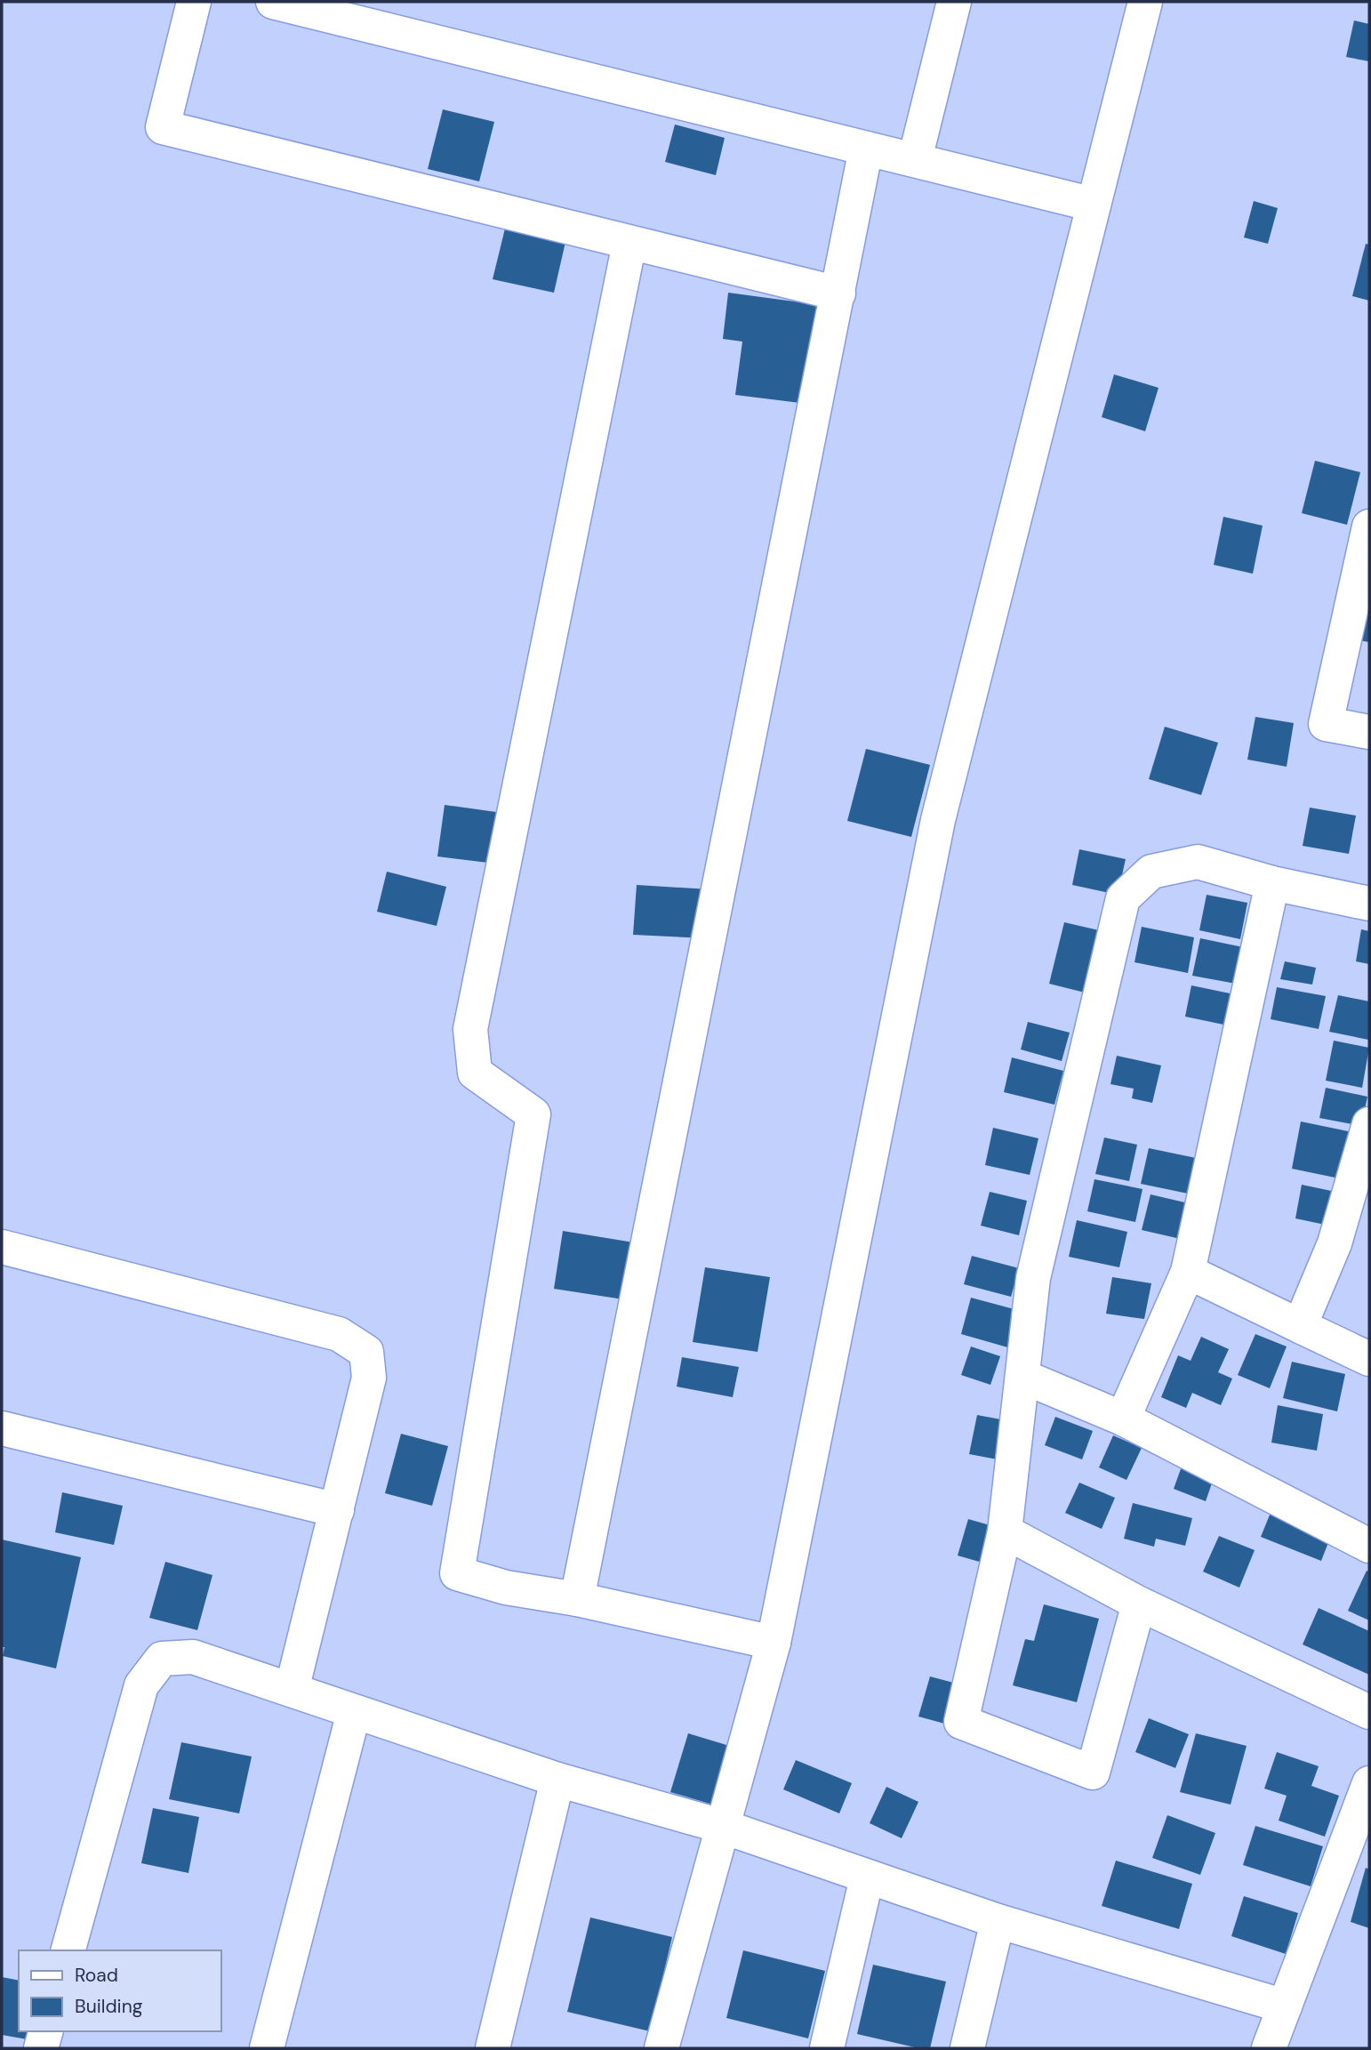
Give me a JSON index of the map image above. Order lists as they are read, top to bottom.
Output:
{
  "legend": ["Road", "Building"]
}
